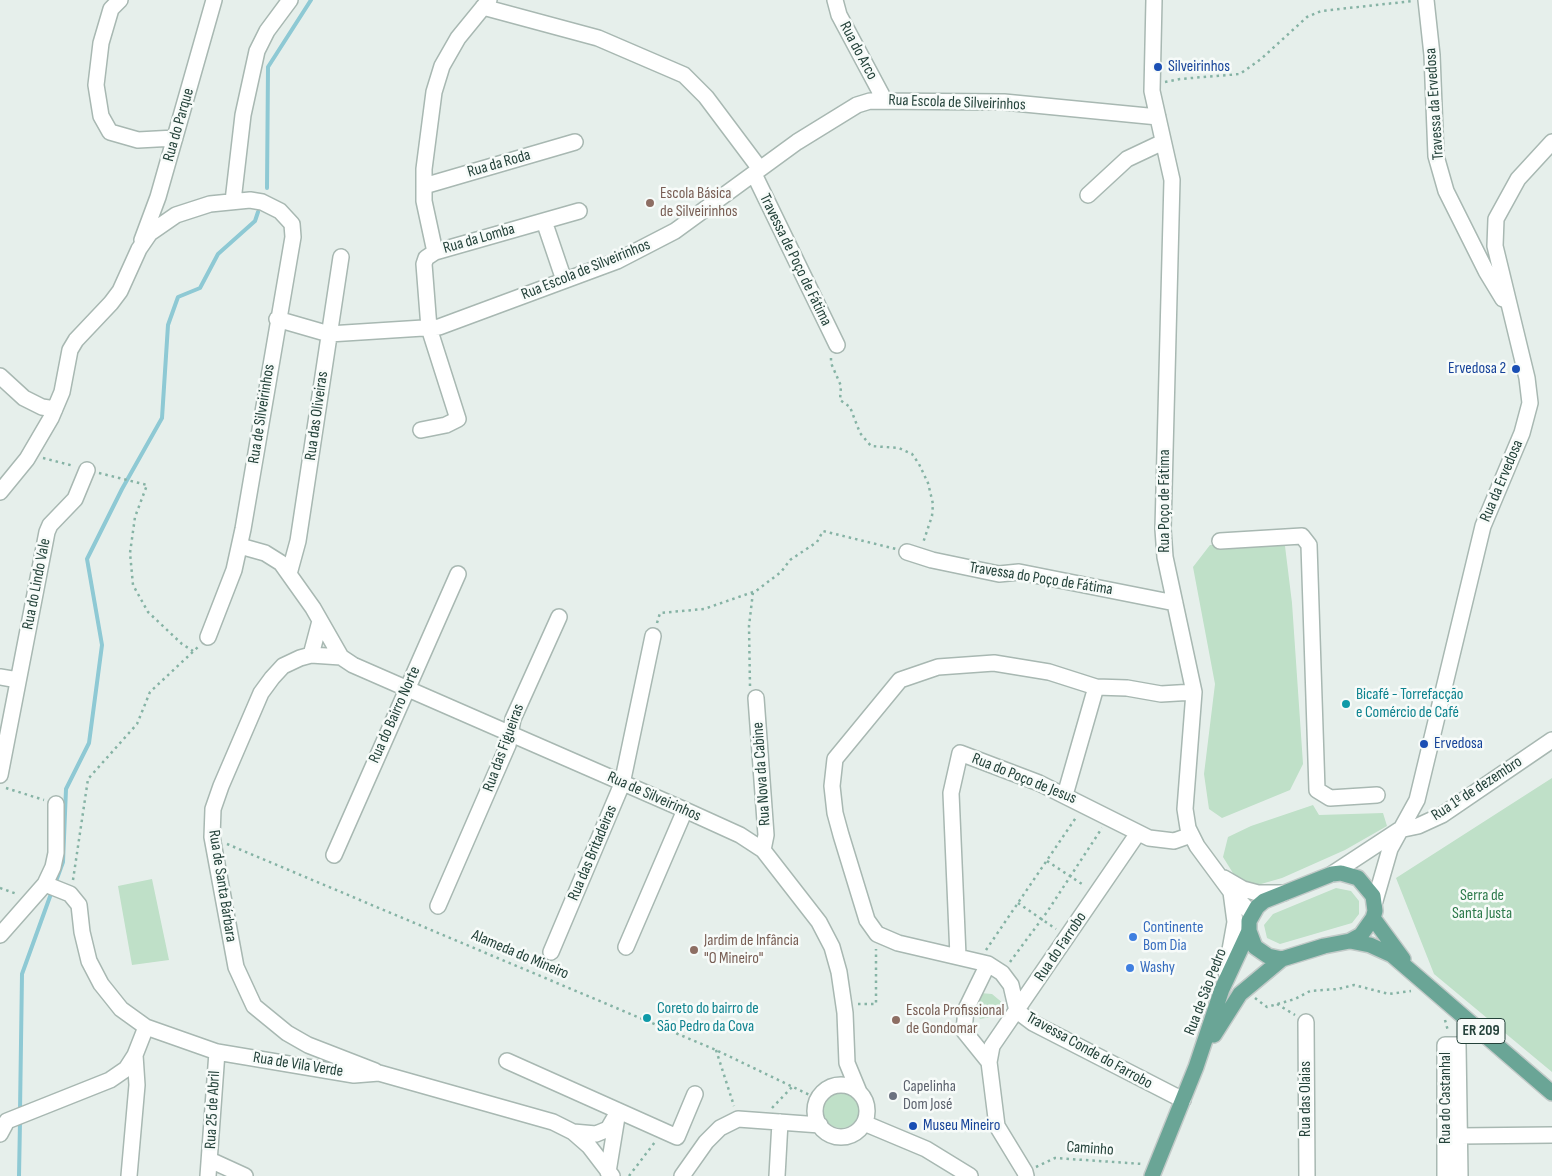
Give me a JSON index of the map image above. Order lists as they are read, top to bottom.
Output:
{
  "streets": {
    "main road": ["Rua de São Pedro", "ER 209"],
    "street": [
      "Rua do Arco",
      "Rua Escola de Silveirinhos",
      "Travessa da Ervedosa",
      "Rua do Parque",
      "Rua da Roda",
      "Rua da Lomba",
      "Travessa de Poço de Fátima",
      "Rua de Silveirinhos",
      "Rua das Oliveiras",
      "Rua da Ervedosa",
      "Rua Poço de Fátima",
      "Travessa do Poço de Fátima",
      "Rua do Lindo Vale",
      "Rua do Bairro Norte",
      "Rua das Figueiras",
      "Rua Nova da Cabine",
      "Rua do Poço de Jesus",
      "Rua 1º de dezembro",
      "Rua das Britadeiras",
      "Rua de Santa Bárbara",
      "Rua do Farrobo",
      "Travessa Conde do Farrobo",
      "Rua de Vila Verde",
      "Rua do Castanhal",
      "Rua das Olaias",
      "Rua 25 de Abril"
    ],
    "path": ["Alameda do Mineiro", "Caminho"]
  },
  "crossings": [
    ["Rua do Arco", "Rua Escola de Silveirinhos"],
    ["Rua Escola de Silveirinhos", "Rua da Lomba"],
    ["Rua Escola de Silveirinhos", "Travessa de Poço de Fátima"],
    ["Rua Escola de Silveirinhos", "Rua de Silveirinhos"],
    ["Rua Escola de Silveirinhos", "Rua das Oliveiras"],
    ["Rua Escola de Silveirinhos", "Rua Poço de Fátima"],
    ["Travessa da Ervedosa", "Rua da Ervedosa"],
    ["Rua de Silveirinhos", "Rua do Bairro Norte"],
    ["Rua de Silveirinhos", "Rua das Figueiras"],
    ["Rua de Silveirinhos", "Rua Nova da Cabine"],
    ["Rua de Silveirinhos", "Rua das Britadeiras"],
    ["Rua de Silveirinhos", "Rua de Santa Bárbara"],
    ["Rua de Silveirinhos", "Alameda do Mineiro"],
    ["Rua da Ervedosa", "Rua 1º de dezembro"],
    ["Rua Poço de Fátima", "Travessa do Poço de Fátima"],
    ["Rua Poço de Fátima", "Rua do Poço de Jesus"],
    ["Rua Poço de Fátima", "Rua de São Pedro"],
    ["Rua Poço de Fátima", "ER 209"],
    ["Rua do Poço de Jesus", "Rua do Farrobo"],
    ["Rua do Poço de Jesus", "Travessa Conde do Farrobo"],
    ["Rua de Santa Bárbara", "Alameda do Mineiro"],
    ["Rua de Santa Bárbara", "Rua de Vila Verde"],
    ["Rua do Farrobo", "Travessa Conde do Farrobo"],
    ["Rua do Farrobo", "Caminho"],
    ["Rua de São Pedro", "ER 209"],
    ["Rua de São Pedro", "Travessa Conde do Farrobo"],
    ["Rua de São Pedro", "Caminho"],
    ["Rua de Vila Verde", "Rua 25 de Abril"]
  ],
  "parks": ["Serra de Santa Justa"],
  "places": [
    "Silveirinhos",
    "Escola Básica de Silveirinhos",
    "Ervedosa 2",
    "Bicafé - Torrefacção e Comércio de Café",
    "Ervedosa",
    "Continente Bom Dia",
    "Jardim de Infância \"O Mineiro\"",
    "Washy",
    "Coreto do bairro de São Pedro da Cova",
    "Escola Profissional de Gondomar",
    "Capelinha Dom José",
    "Museu Mineiro"
  ]
}
